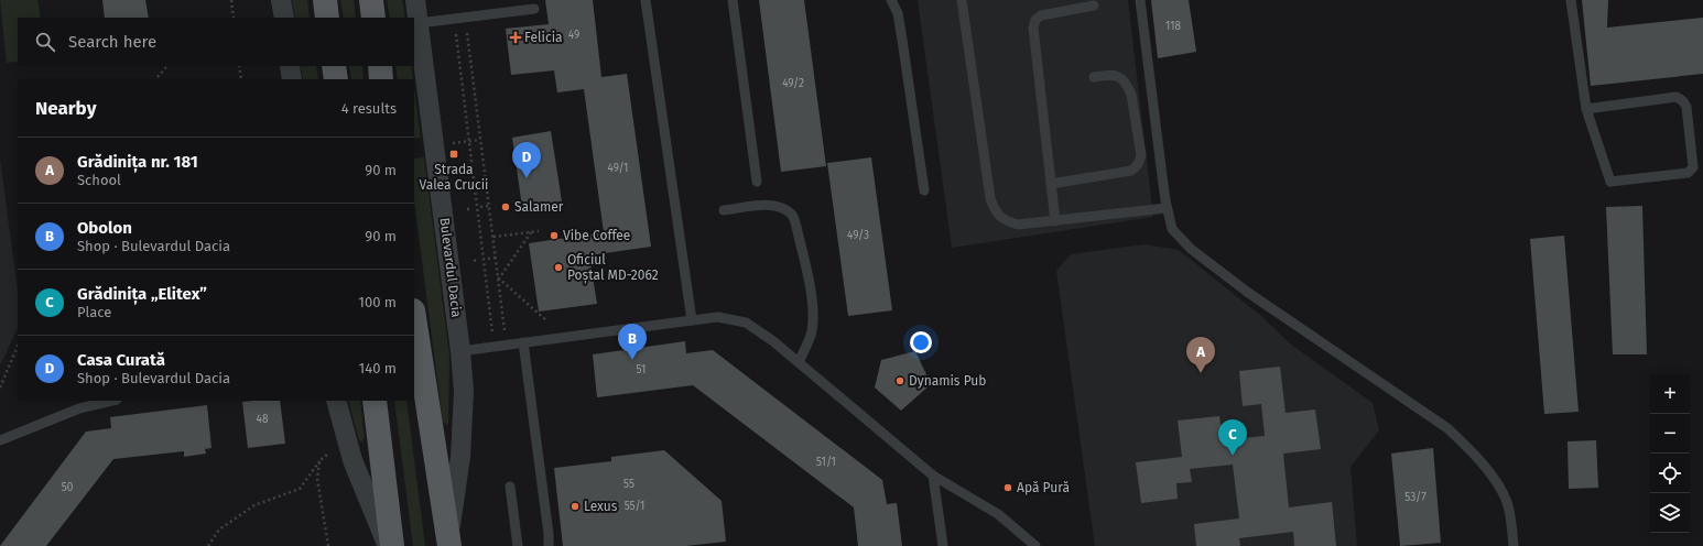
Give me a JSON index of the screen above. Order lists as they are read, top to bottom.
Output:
{
  "streets": {
    "main road": ["Bulevardul Dacia"]
  },
  "places": {
    "health": ["Felicia"],
    "transit": ["Strada Valea Crucii"],
    "other": [
      "Salamer",
      "Vibe Coffee",
      "Oficiul Poștal MD-2062",
      "Dynamis Pub",
      "Apă Pură",
      "Lexus"
    ]
  },
  "house_numbers": [
    "118",
    "49",
    "49/2",
    "49/1",
    "49/3",
    "51",
    "48",
    "51/1",
    "55",
    "50",
    "53/7",
    "55/1"
  ],
  "page": {
    "search": "Search here",
    "heading": ["Nearby", "4 results"],
    "list": [
      {
        "mark": "A",
        "name": "Grădinița nr. 181",
        "note": "School",
        "value": "90 m"
      },
      {
        "mark": "B",
        "name": "Obolon",
        "note": "Shop · Bulevardul Dacia",
        "value": "90 m"
      },
      {
        "mark": "C",
        "name": "Grădinița „Elitex”",
        "note": "Place",
        "value": "100 m"
      },
      {
        "mark": "D",
        "name": "Casa Curată",
        "note": "Shop · Bulevardul Dacia",
        "value": "140 m"
      }
    ],
    "pins": [
      "D",
      "B",
      "A",
      "C"
    ],
    "map_buttons": ["+", "−"]
  }
}
